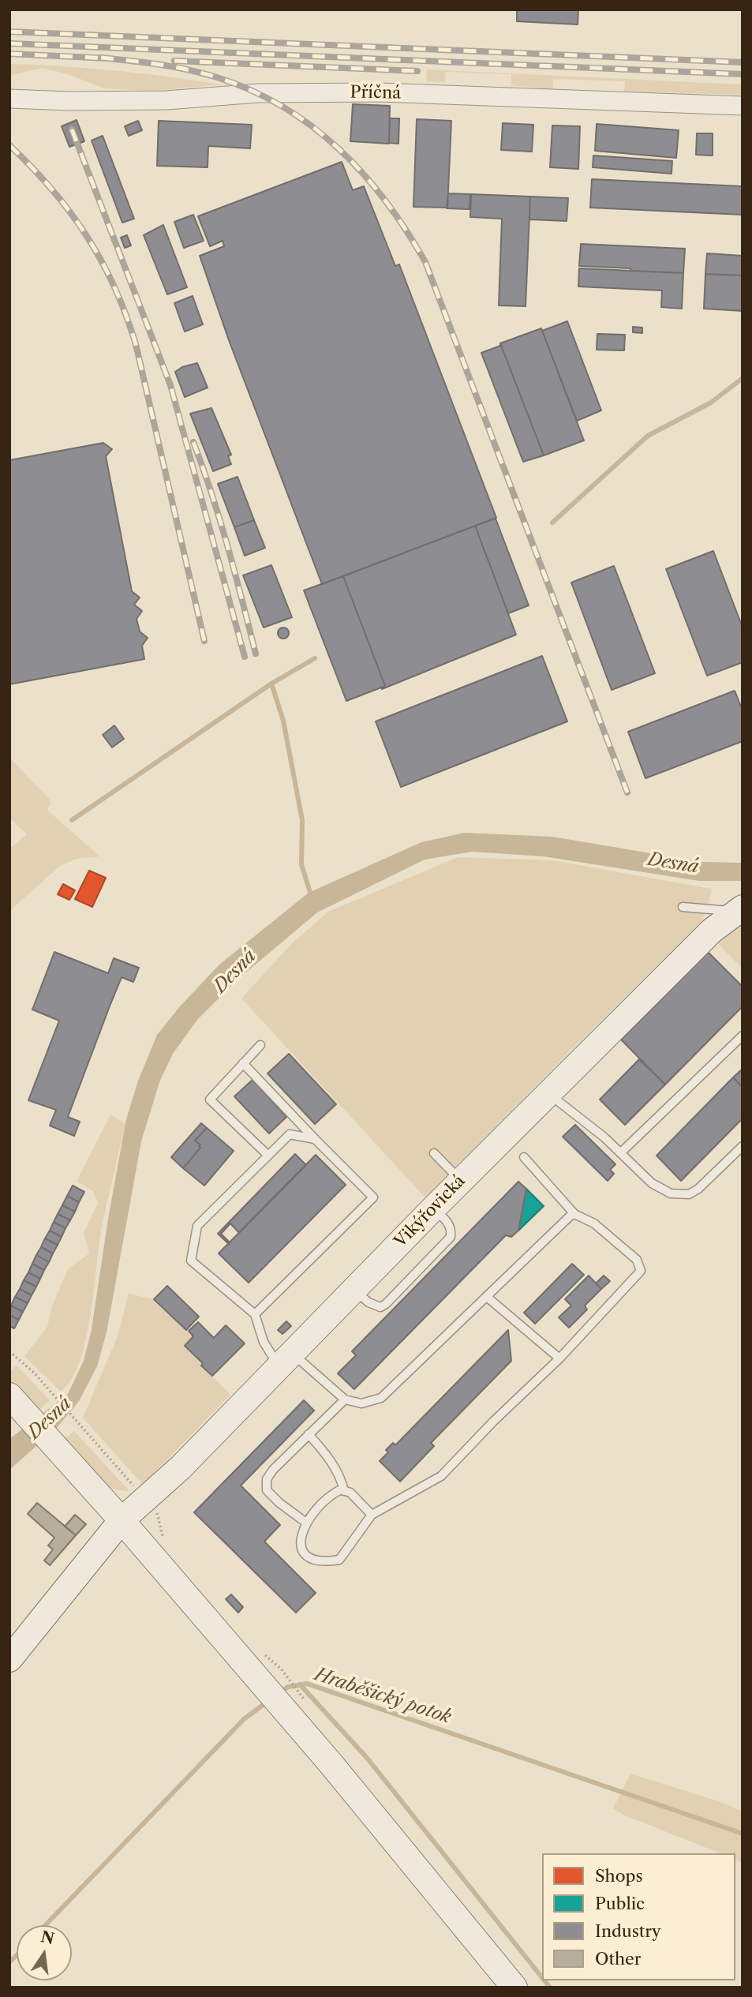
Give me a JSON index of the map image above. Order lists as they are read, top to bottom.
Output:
{
  "streets": {
    "street": ["Příčná", "Vikýřovická"]
  },
  "water": ["Desná", "Hraběšický potok"],
  "legend": [
    "Shops",
    "Public",
    "Industry",
    "Other"
  ],
  "north": "top"
}
